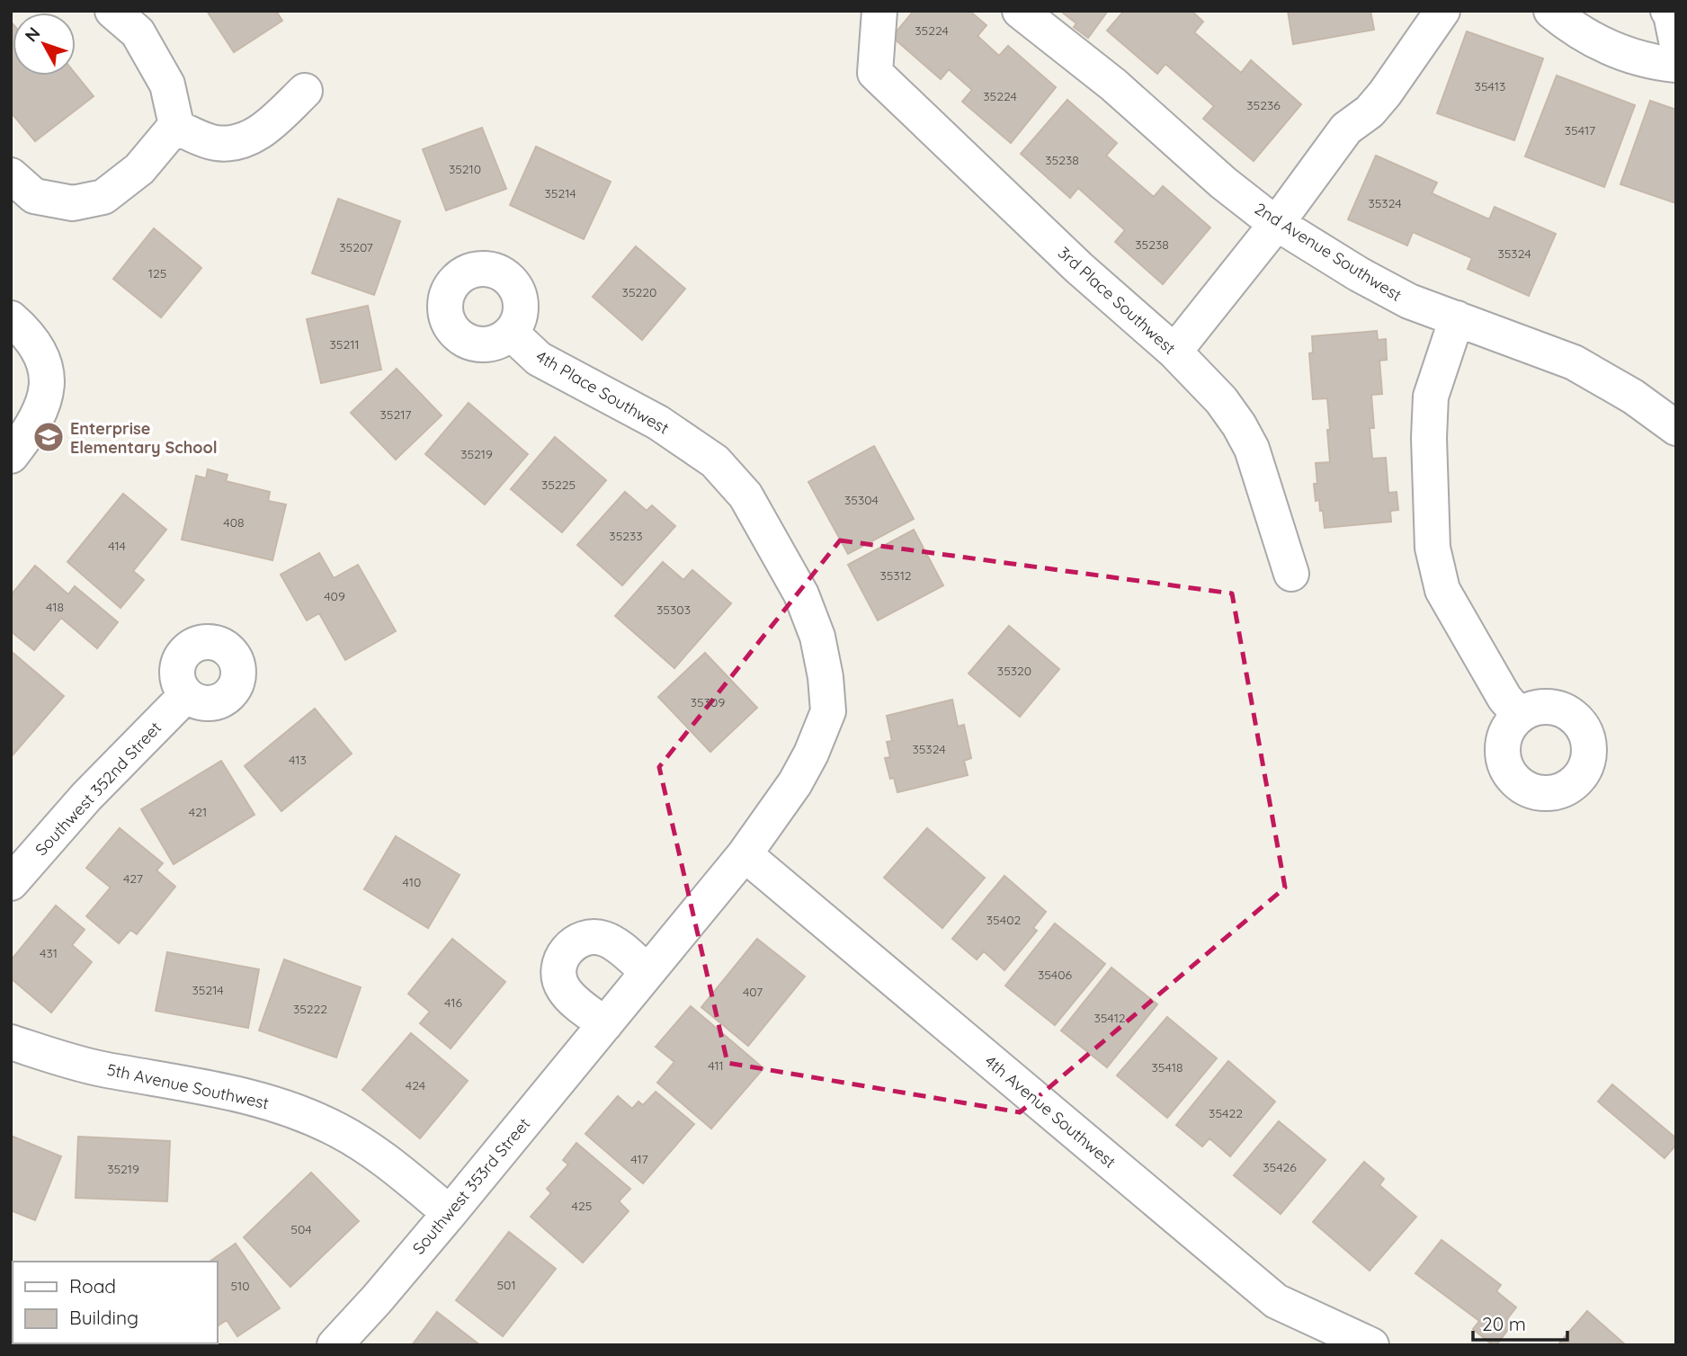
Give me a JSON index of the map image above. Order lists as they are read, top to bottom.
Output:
{
  "streets": {
    "street": [
      "2nd Avenue Southwest",
      "3rd Place Southwest",
      "4th Place Southwest",
      "Southwest 352nd Street",
      "5th Avenue Southwest",
      "4th Avenue Southwest",
      "Southwest 353rd Street"
    ]
  },
  "crossings": [
    ["4th Place Southwest", "Southwest 353rd Street"],
    ["5th Avenue Southwest", "Southwest 353rd Street"],
    ["4th Avenue Southwest", "Southwest 353rd Street"]
  ],
  "places": {
    "school or university": ["Enterprise Elementary School"]
  },
  "house_numbers": [
    "35224",
    "35413",
    "35224",
    "35236",
    "35417",
    "35238",
    "35210",
    "35214",
    "35324",
    "35238",
    "35207",
    "35324",
    "125",
    "35220",
    "35211",
    "35217",
    "35219",
    "35225",
    "35304",
    "408",
    "35233",
    "414",
    "35312",
    "409",
    "418",
    "35303",
    "35320",
    "35309",
    "35324",
    "413",
    "421",
    "427",
    "410",
    "35402",
    "431",
    "35406",
    "35214",
    "407",
    "416",
    "35222",
    "35412",
    "411",
    "35418",
    "424",
    "35422",
    "417",
    "35426",
    "35219",
    "425",
    "504",
    "501",
    "510"
  ],
  "legend": ["Road", "Building"],
  "scale_bar": "20 m",
  "north": "top left"
}
